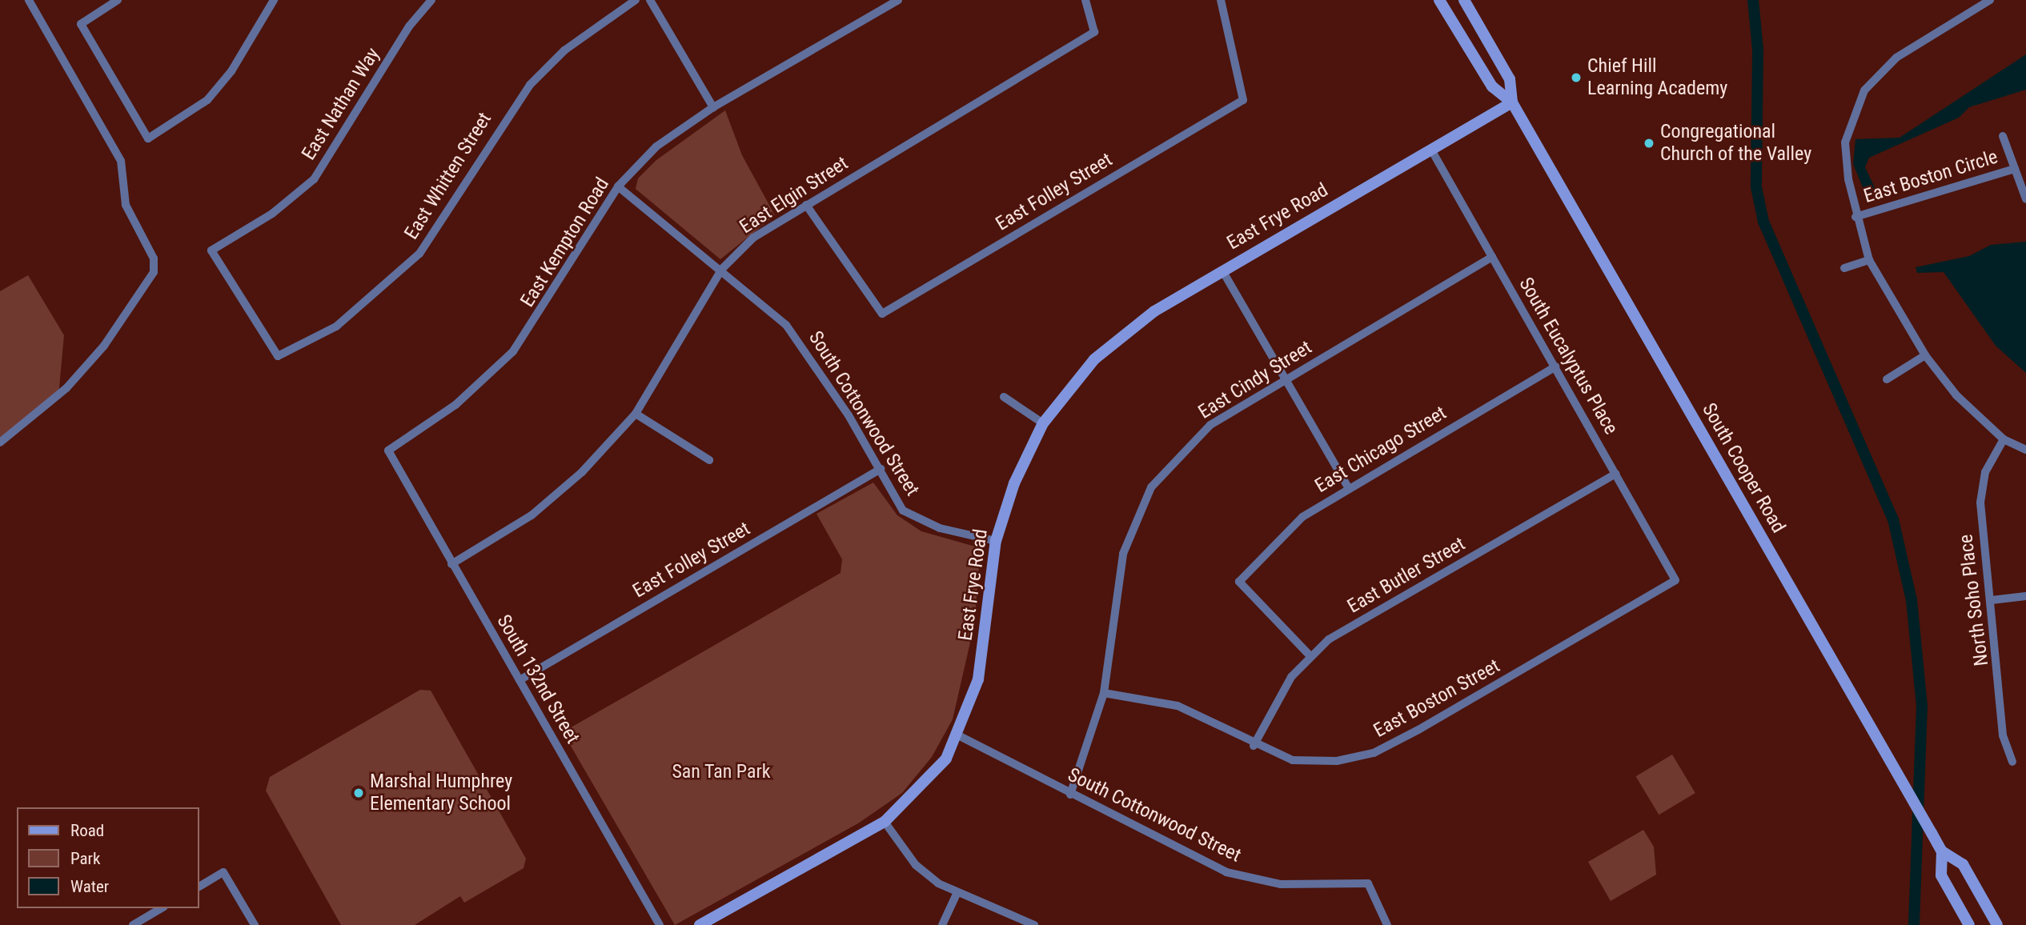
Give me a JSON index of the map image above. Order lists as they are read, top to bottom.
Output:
{
  "streets": {
    "main road": ["East Frye Road", "South Cooper Road"],
    "street": [
      "East Nathan Way",
      "East Whitten Street",
      "East Boston Circle",
      "East Folley Street",
      "East Elgin Street",
      "East Kempton Road",
      "South Eucalyptus Place",
      "East Cindy Street",
      "South Cottonwood Street",
      "East Chicago Street",
      "East Butler Street",
      "North Soho Place",
      "South 132nd Street",
      "East Boston Street"
    ]
  },
  "crossings": [
    ["East Nathan Way", "East Whitten Street"],
    ["East Folley Street", "East Elgin Street"],
    ["East Folley Street", "South Cottonwood Street"],
    ["East Folley Street", "South 132nd Street"],
    ["East Elgin Street", "South Cottonwood Street"],
    ["East Elgin Street", "South 132nd Street"],
    ["East Frye Road", "South Eucalyptus Place"],
    ["East Frye Road", "South Cottonwood Street"],
    ["East Frye Road", "South Cooper Road"],
    ["East Kempton Road", "South Cottonwood Street"],
    ["East Kempton Road", "South 132nd Street"],
    ["South Eucalyptus Place", "East Cindy Street"],
    ["South Eucalyptus Place", "East Chicago Street"],
    ["South Eucalyptus Place", "East Butler Street"],
    ["South Eucalyptus Place", "East Boston Street"],
    ["East Cindy Street", "South Cottonwood Street"],
    ["East Cindy Street", "East Boston Street"],
    ["East Chicago Street", "East Butler Street"],
    ["East Butler Street", "East Boston Street"]
  ],
  "parks": ["San Tan Park"],
  "places": ["Chief Hill Learning Academy", "Congregational Church of the Valley", "Marshal Humphrey Elementary School"],
  "legend": ["Road", "Park", "Water"]
}
